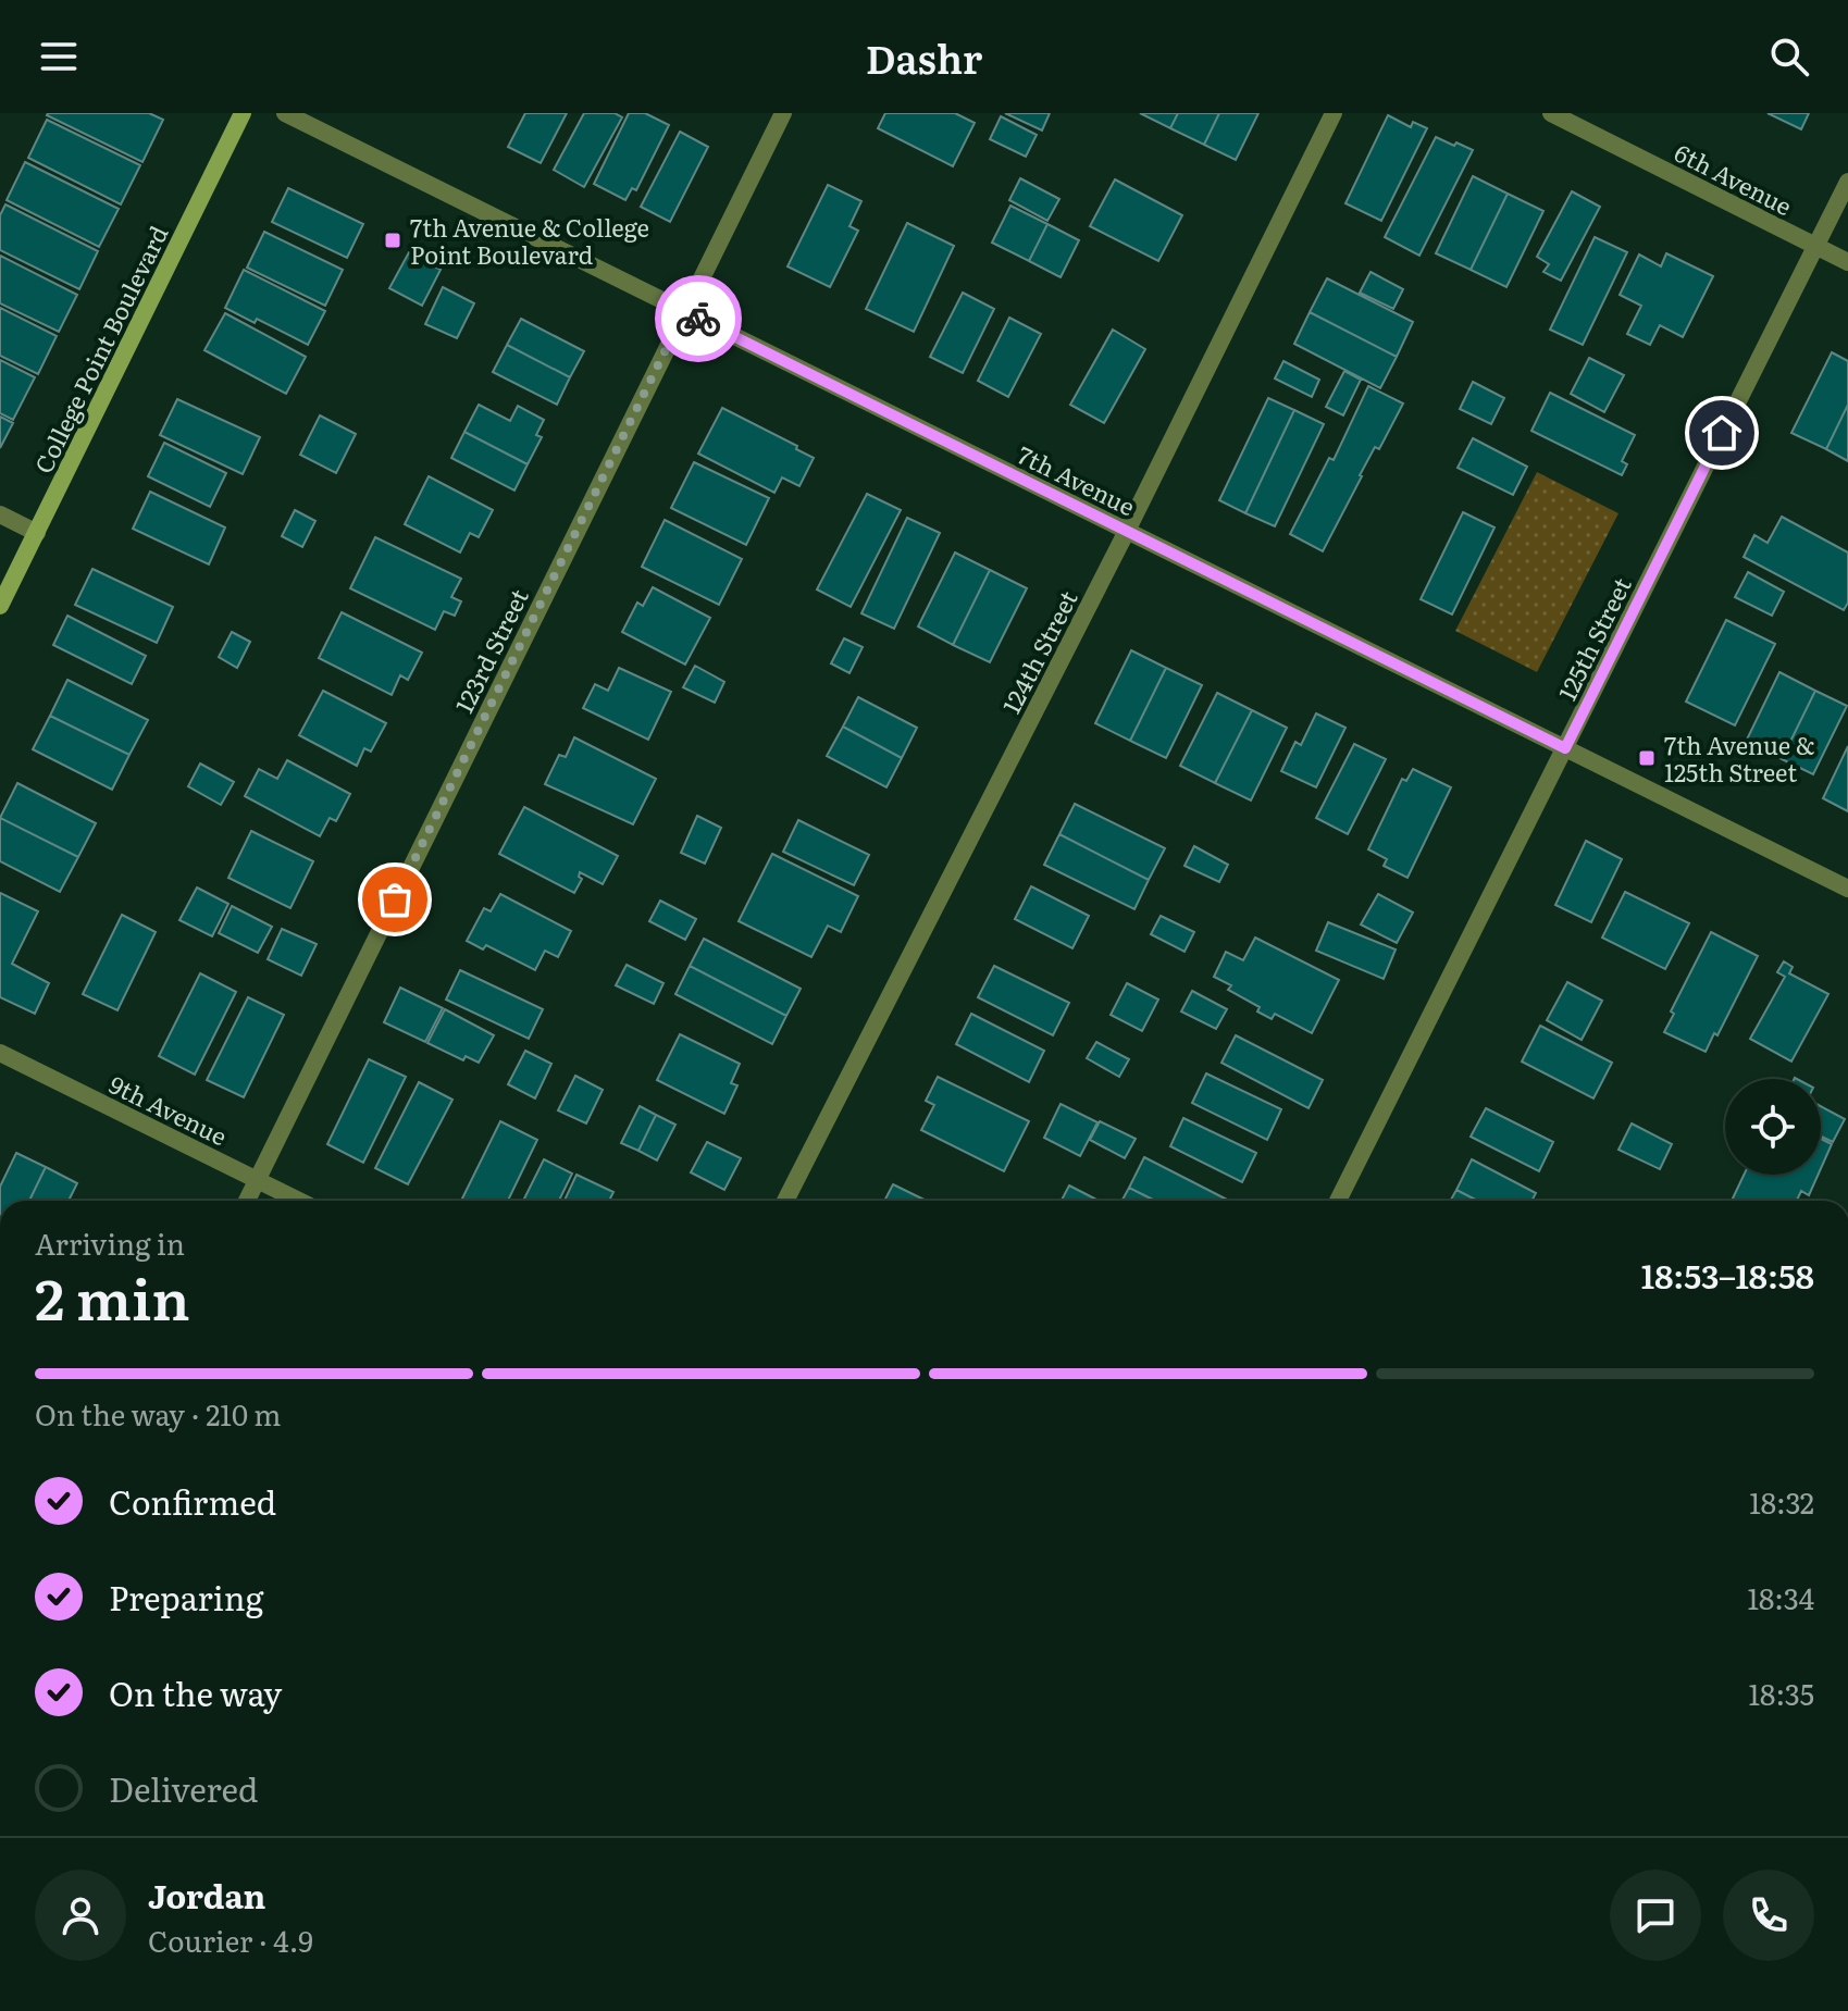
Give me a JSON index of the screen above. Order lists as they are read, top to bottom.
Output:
{
  "streets": {
    "street": [
      "6th Avenue",
      "College Point Boulevard",
      "7th Avenue",
      "125th Street",
      "123rd Street",
      "124th Street",
      "9th Avenue"
    ]
  },
  "crossings": [
    ["6th Avenue", "125th Street"],
    ["7th Avenue", "125th Street"],
    ["7th Avenue", "123rd Street"],
    ["7th Avenue", "124th Street"],
    ["123rd Street", "9th Avenue"]
  ],
  "places": {
    "transit": ["7th Avenue & College Point Boulevard", "7th Avenue & 125th Street"]
  },
  "page": {
    "header": "Dashr",
    "heading": ["2 min", "Arriving in", "18:53–18:58"],
    "panel": ["Jordan", "Courier · 4.9"],
    "bar": "On the way · 210 m",
    "list": [
      ["Confirmed", "18:32"],
      ["Preparing", "18:34"],
      ["On the way", "18:35"],
      "Delivered"
    ]
  }
}
